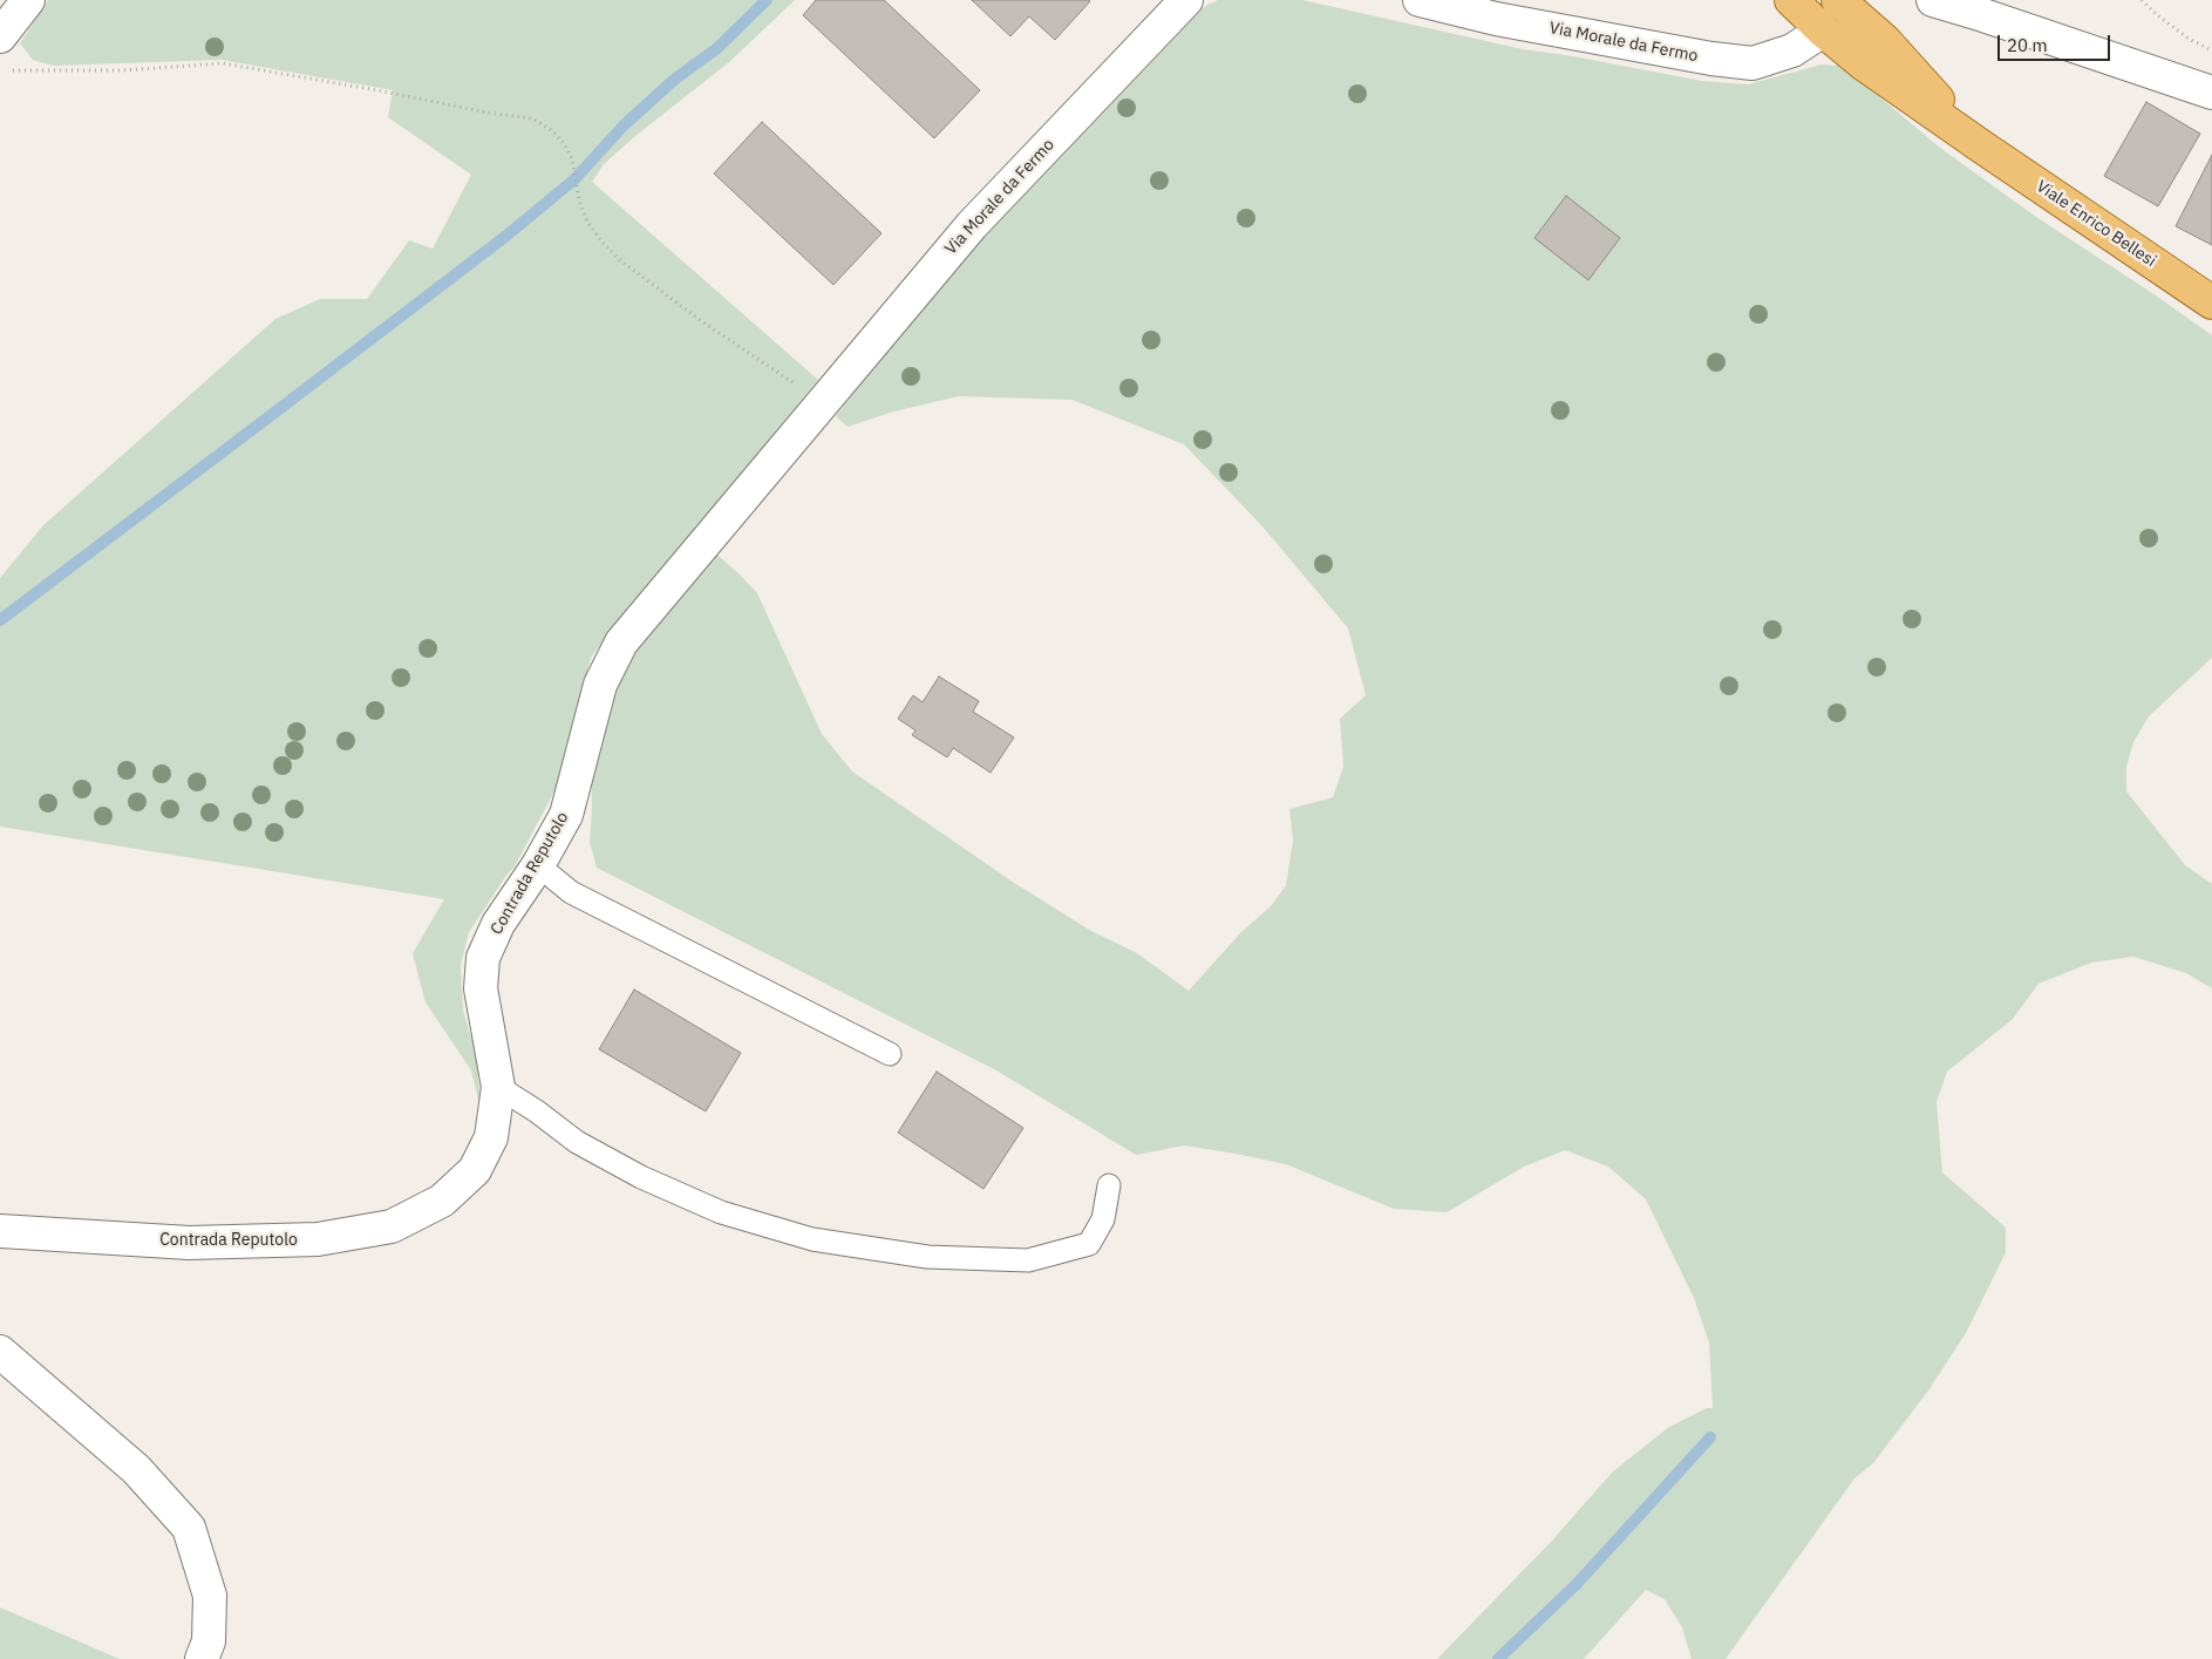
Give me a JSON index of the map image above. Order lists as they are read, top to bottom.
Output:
{
  "streets": {
    "main road": ["Viale Enrico Bellesi"],
    "street": ["Via Morale da Fermo", "Contrada Reputolo"]
  },
  "crossings": [
    ["Via Morale da Fermo", "Viale Enrico Bellesi"],
    ["Via Morale da Fermo", "Contrada Reputolo"]
  ],
  "scale_bar": "20 m"
}
